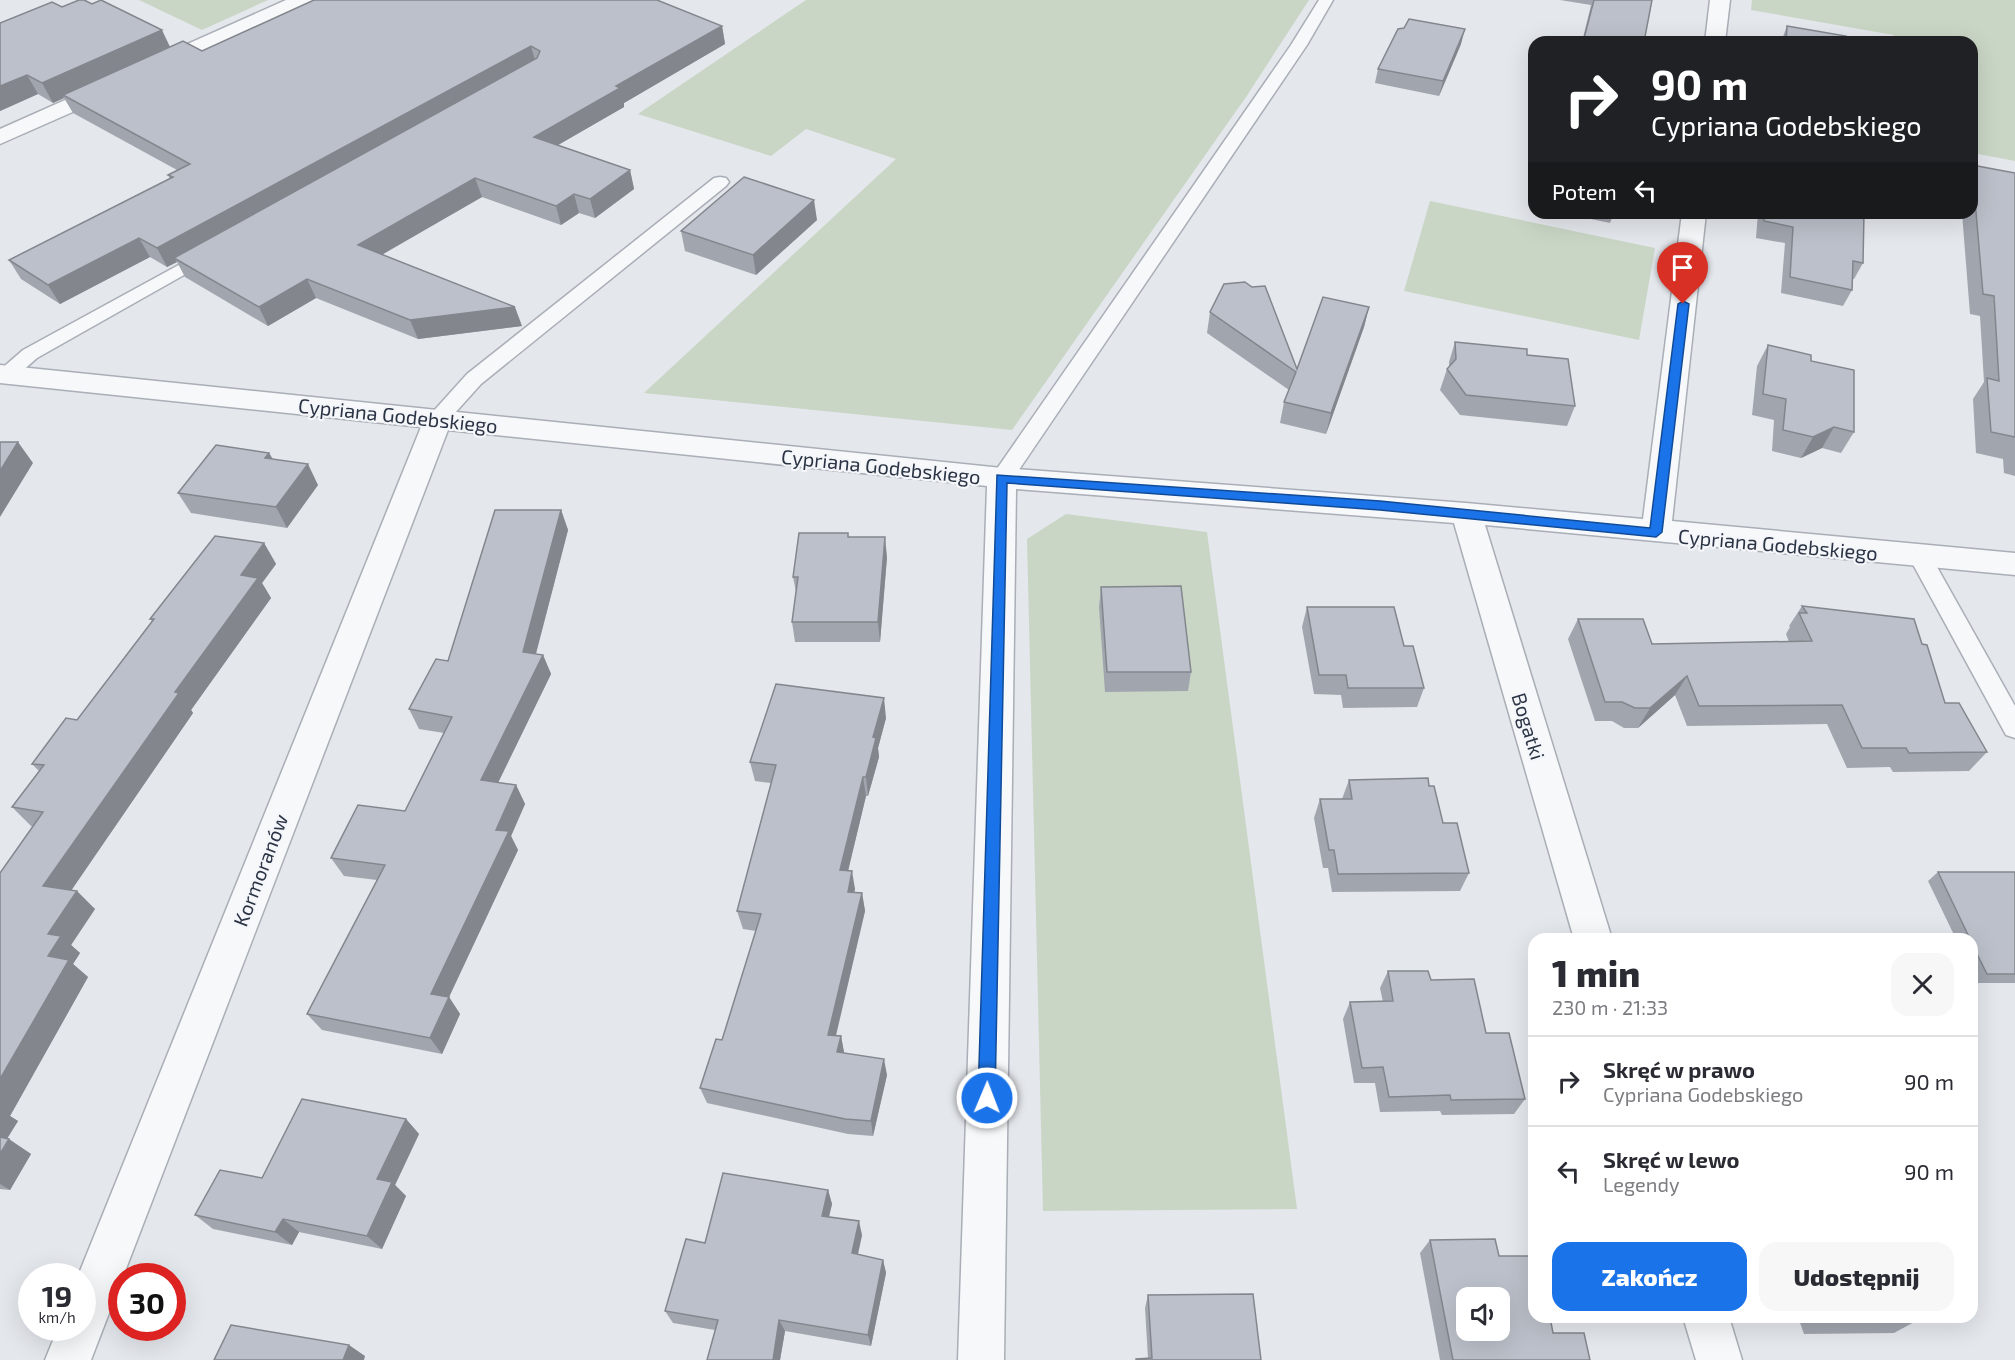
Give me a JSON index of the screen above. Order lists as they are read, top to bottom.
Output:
{
  "streets": {
    "street": ["Cypriana Godebskiego", "Bogatki", "Kormoranów"]
  },
  "crossings": [
    ["Cypriana Godebskiego", "Bogatki"],
    ["Cypriana Godebskiego", "Kormoranów"]
  ],
  "page": {
    "turn": ["90 m", "Cypriana Godebskiego"],
    "then": "Potem",
    "heading": ["1 min", "230 m · 21:33"],
    "list": [
      {
        "name": "Skręć w prawo",
        "note": "Cypriana Godebskiego",
        "value": "90 m"
      },
      {
        "name": "Skręć w lewo",
        "note": "Legendy",
        "value": "90 m"
      }
    ],
    "buttons": ["Zakończ", "Udostępnij"],
    "speed": "19 km/h",
    "limit": "30"
  }
}
